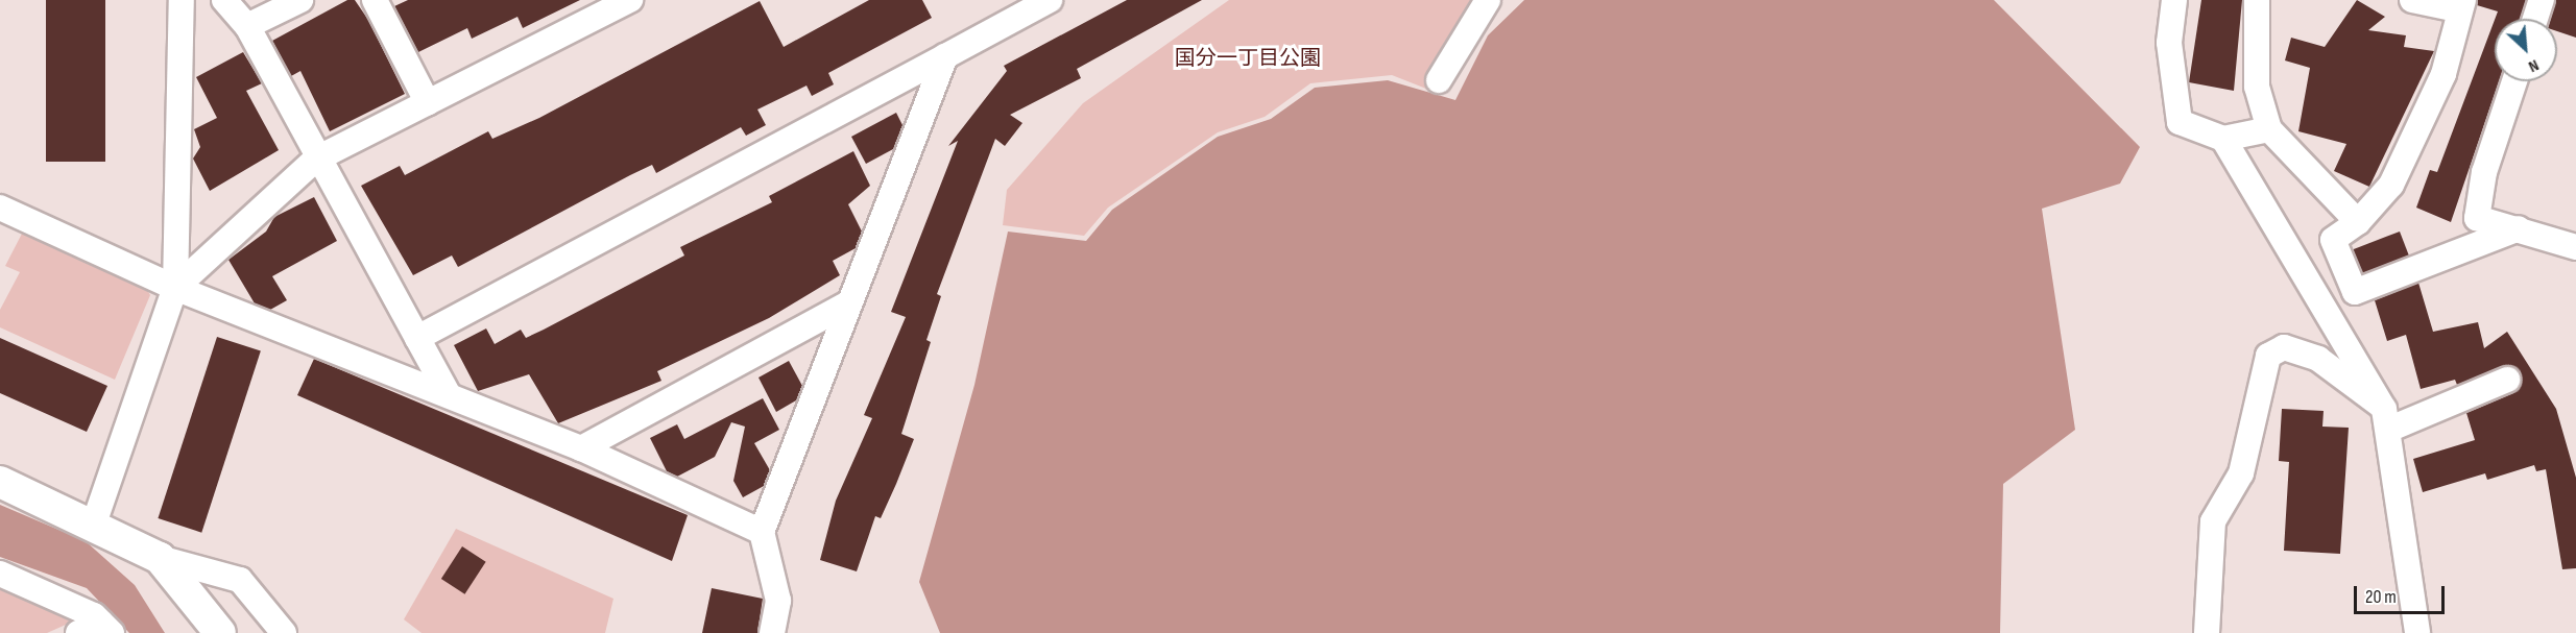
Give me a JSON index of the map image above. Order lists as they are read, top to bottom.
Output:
{
  "parks": ["国分一丁目公園"],
  "scale_bar": "20 m",
  "north": "bottom right"
}
